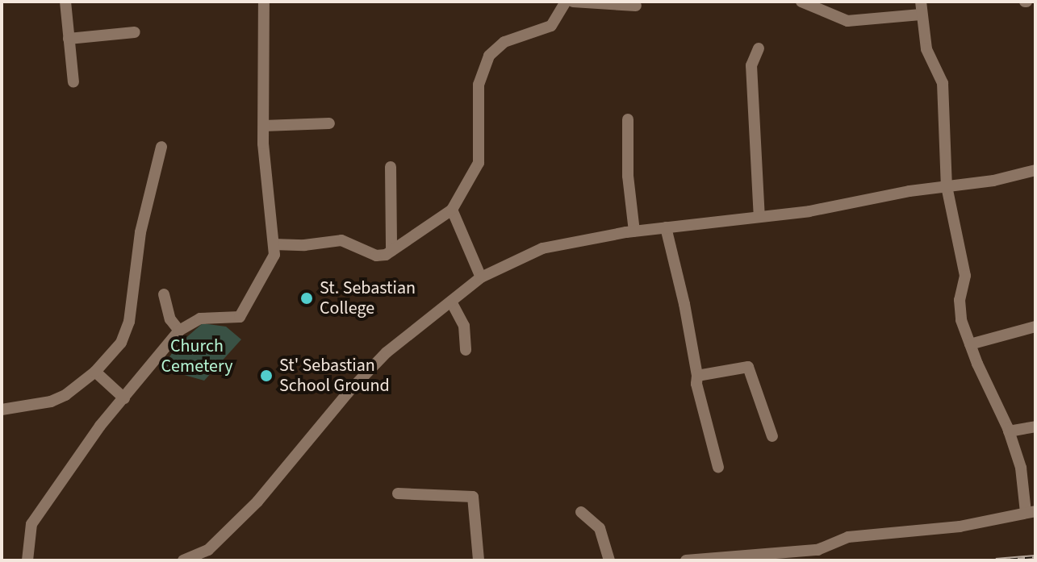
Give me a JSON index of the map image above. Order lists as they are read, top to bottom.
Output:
{
  "parks": ["Church Cemetery"],
  "places": ["St. Sebastian College", "St' Sebastian School Ground"]
}
